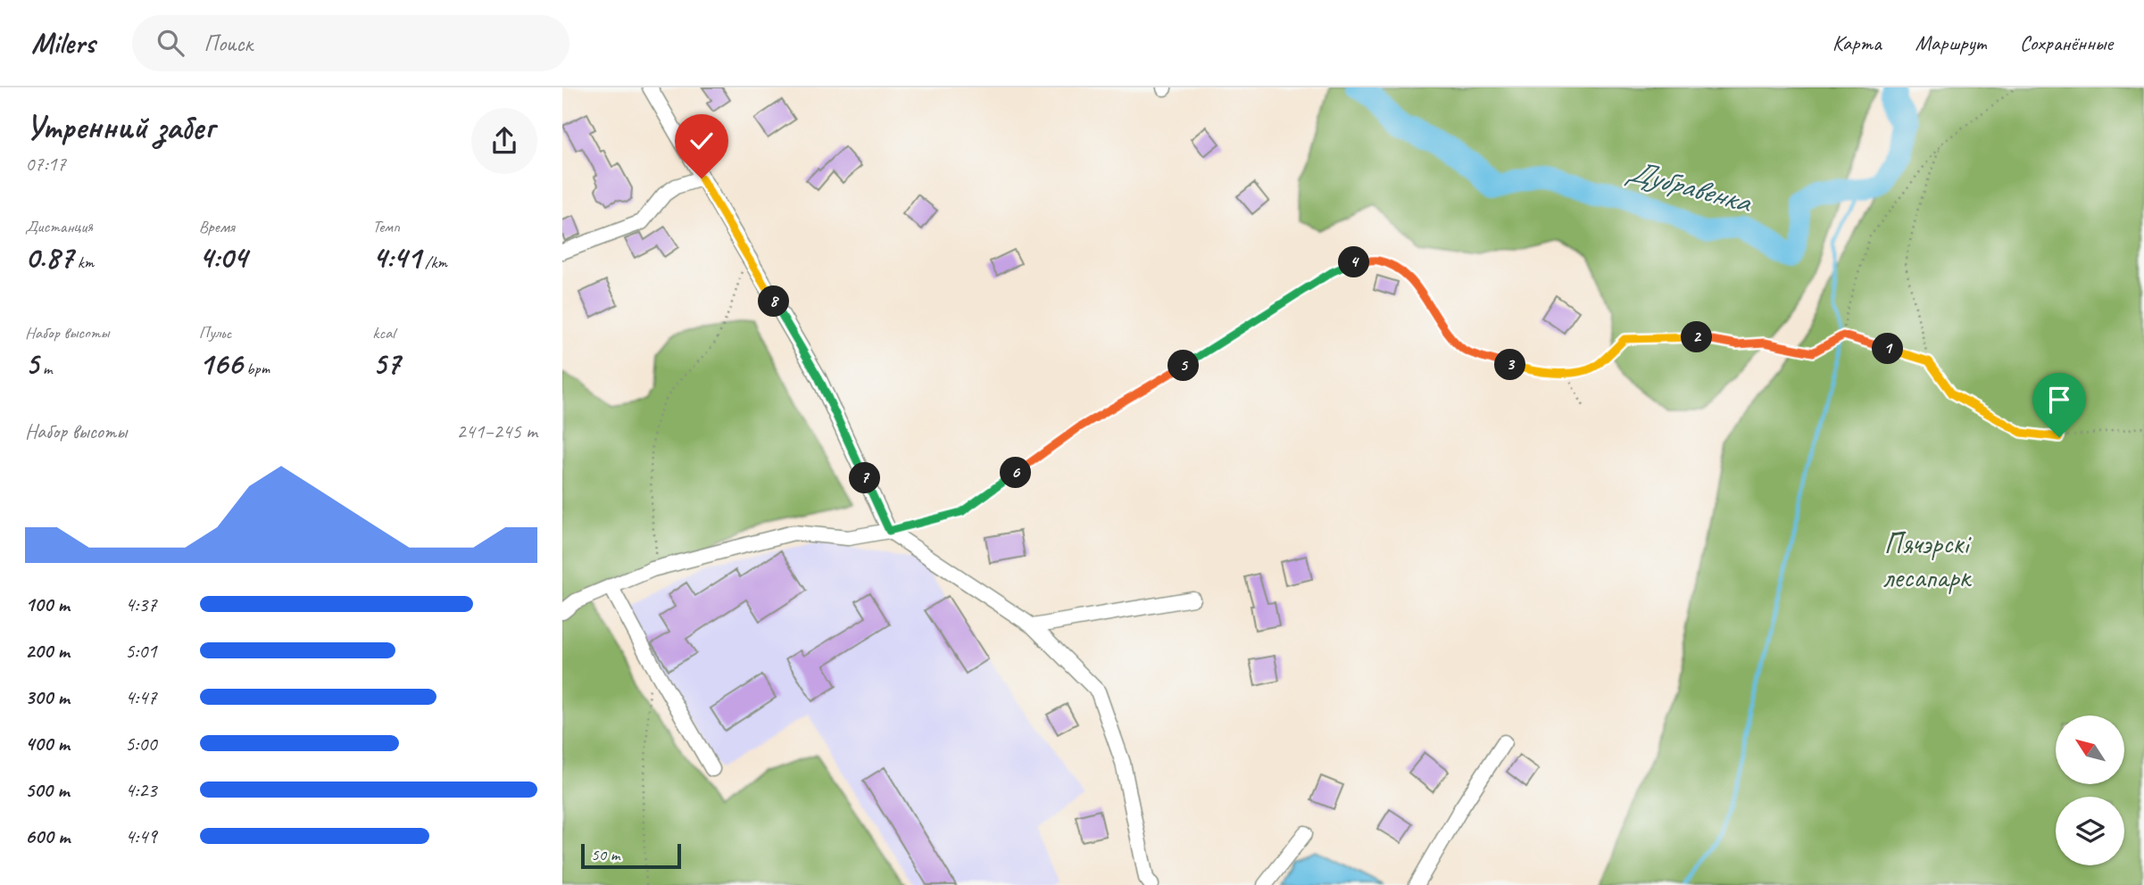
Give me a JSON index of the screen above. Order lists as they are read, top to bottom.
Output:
{
  "water": ["Дубравенка"],
  "parks": ["Пячэрскі лесапарк"],
  "scale_bar": "50 m",
  "north": "top left",
  "page": {
    "header": "Milers",
    "search": "Поиск",
    "nav": ["Карта", "Маршрут", "Сохранённые"],
    "heading": ["Утренний забег", "07:17"],
    "stats": [
      ["Дистанция", "0.87 km"],
      ["Время", "4:04"],
      ["Темп", "4:41 /km"],
      ["Набор высоты", "5 m"],
      ["Пульс", "166 bpm"],
      ["kcal", "57"]
    ],
    "pins": [
      "4",
      "8",
      "2",
      "1",
      "3",
      "5",
      "6",
      "7"
    ],
    "chart": ["Набор высоты", "241–245 m"],
    "list": [
      {
        "name": "100 m",
        "note": "4:37"
      },
      {
        "name": "200 m",
        "note": "5:01"
      },
      {
        "name": "300 m",
        "note": "4:47"
      },
      {
        "name": "400 m",
        "note": "5:00"
      },
      {
        "name": "500 m",
        "note": "4:23"
      },
      {
        "name": "600 m",
        "note": "4:49"
      }
    ],
    "scale": "50 m"
  }
}
